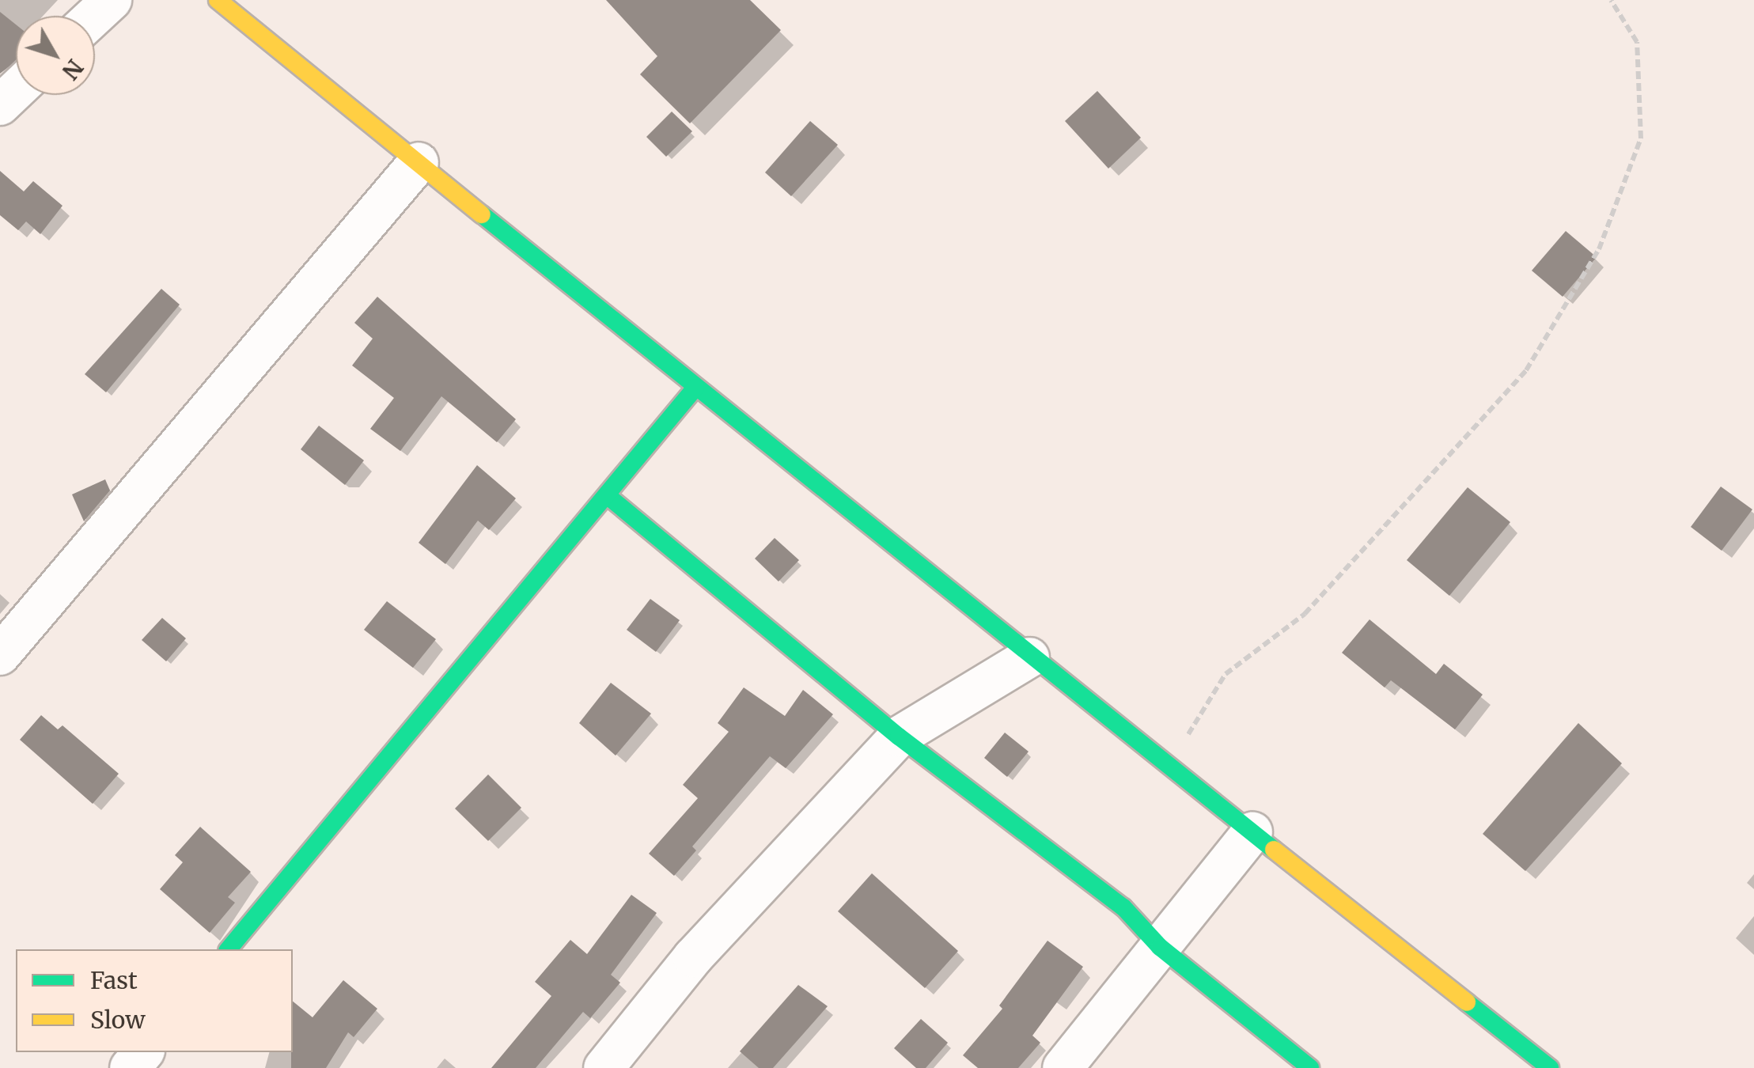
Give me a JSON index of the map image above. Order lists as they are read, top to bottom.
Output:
{
  "legend": ["Fast", "Slow"],
  "north": "bottom right"
}
